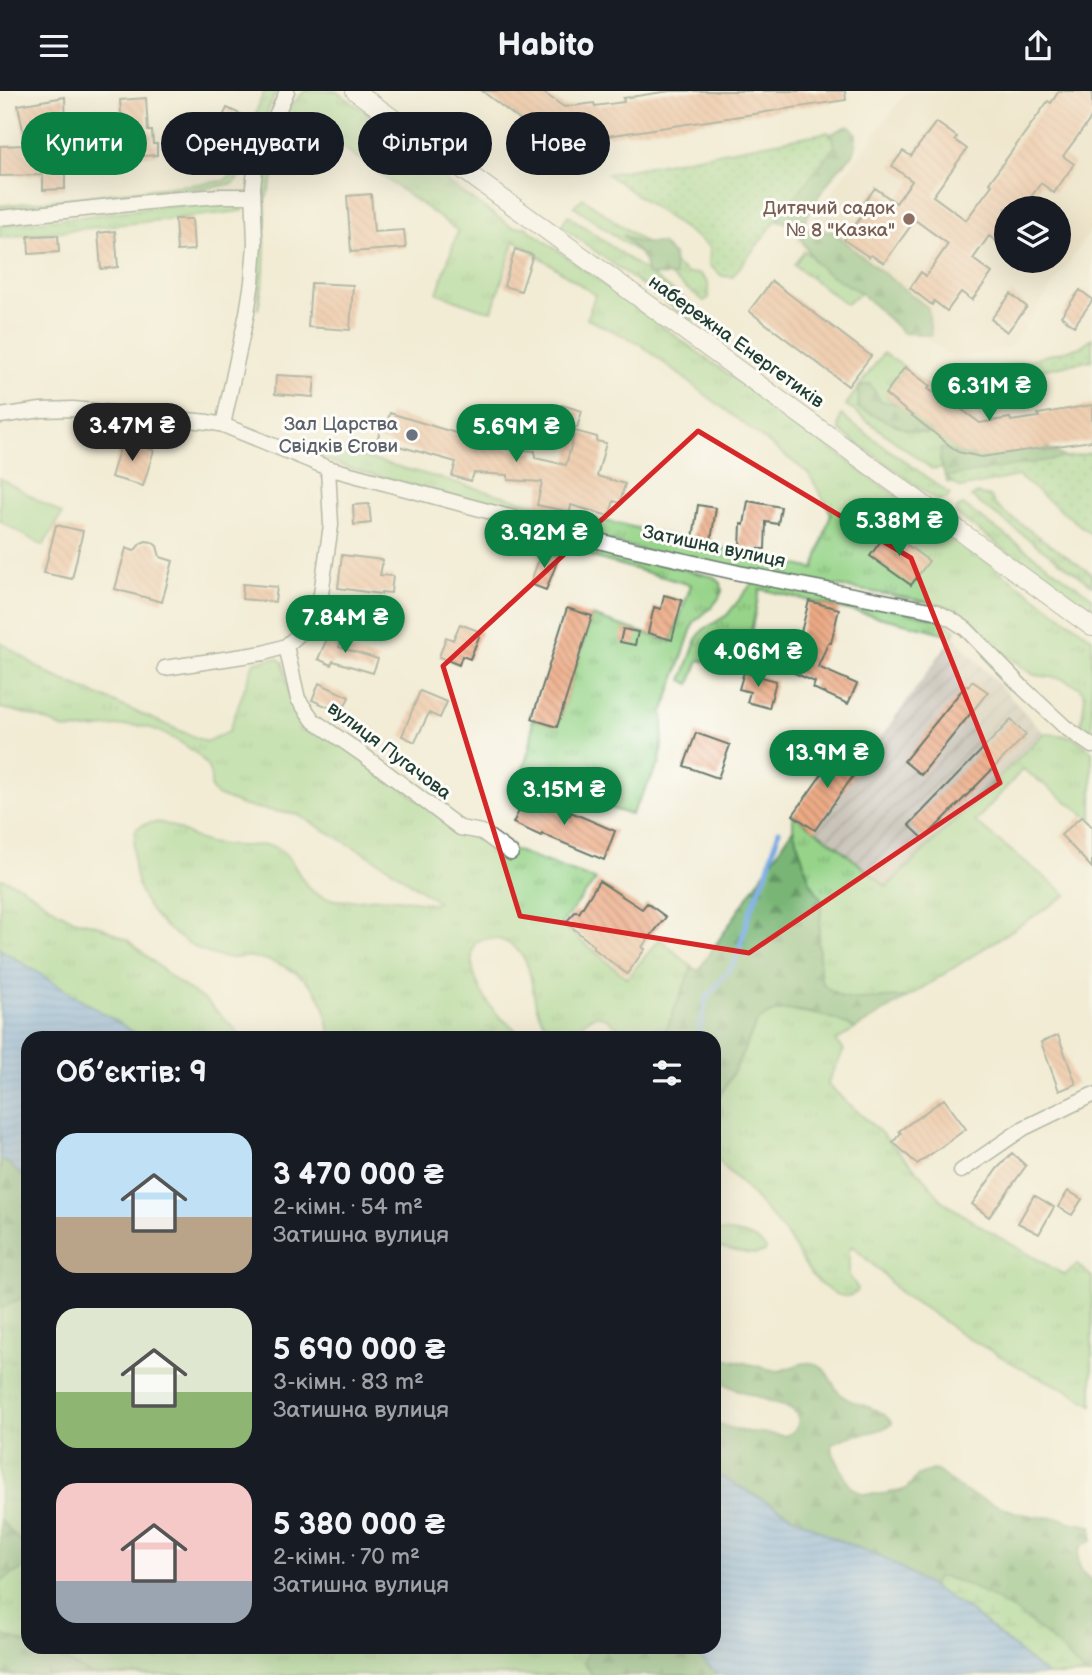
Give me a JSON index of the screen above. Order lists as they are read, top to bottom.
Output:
{
  "streets": {
    "street": ["набережна Енергетиків", "Затишна вулиця", "вулиця Пугачова"]
  },
  "places": ["Дитячий садок № 8 \"Казка\"", "Зал Царства Свідків Єгови"],
  "page": {
    "header": "Habito",
    "chip": [
      "Купити",
      "Орендувати",
      "Фільтри",
      "Нове"
    ],
    "price": [
      "6.31M ₴",
      "3.47M ₴",
      "5.69M ₴",
      "5.38M ₴",
      "3.92M ₴",
      "7.84M ₴",
      "4.06M ₴",
      "13.9M ₴",
      "3.15M ₴"
    ],
    "heading": "Об’єктів: 9",
    "list": [
      {
        "name": "3 470 000 ₴",
        "note": "2-кімн. · 54 m² · Затишна вулиця"
      },
      {
        "name": "5 690 000 ₴",
        "note": "3-кімн. · 83 m² · Затишна вулиця"
      },
      {
        "name": "5 380 000 ₴",
        "note": "2-кімн. · 70 m² · Затишна вулиця"
      }
    ]
  }
}
